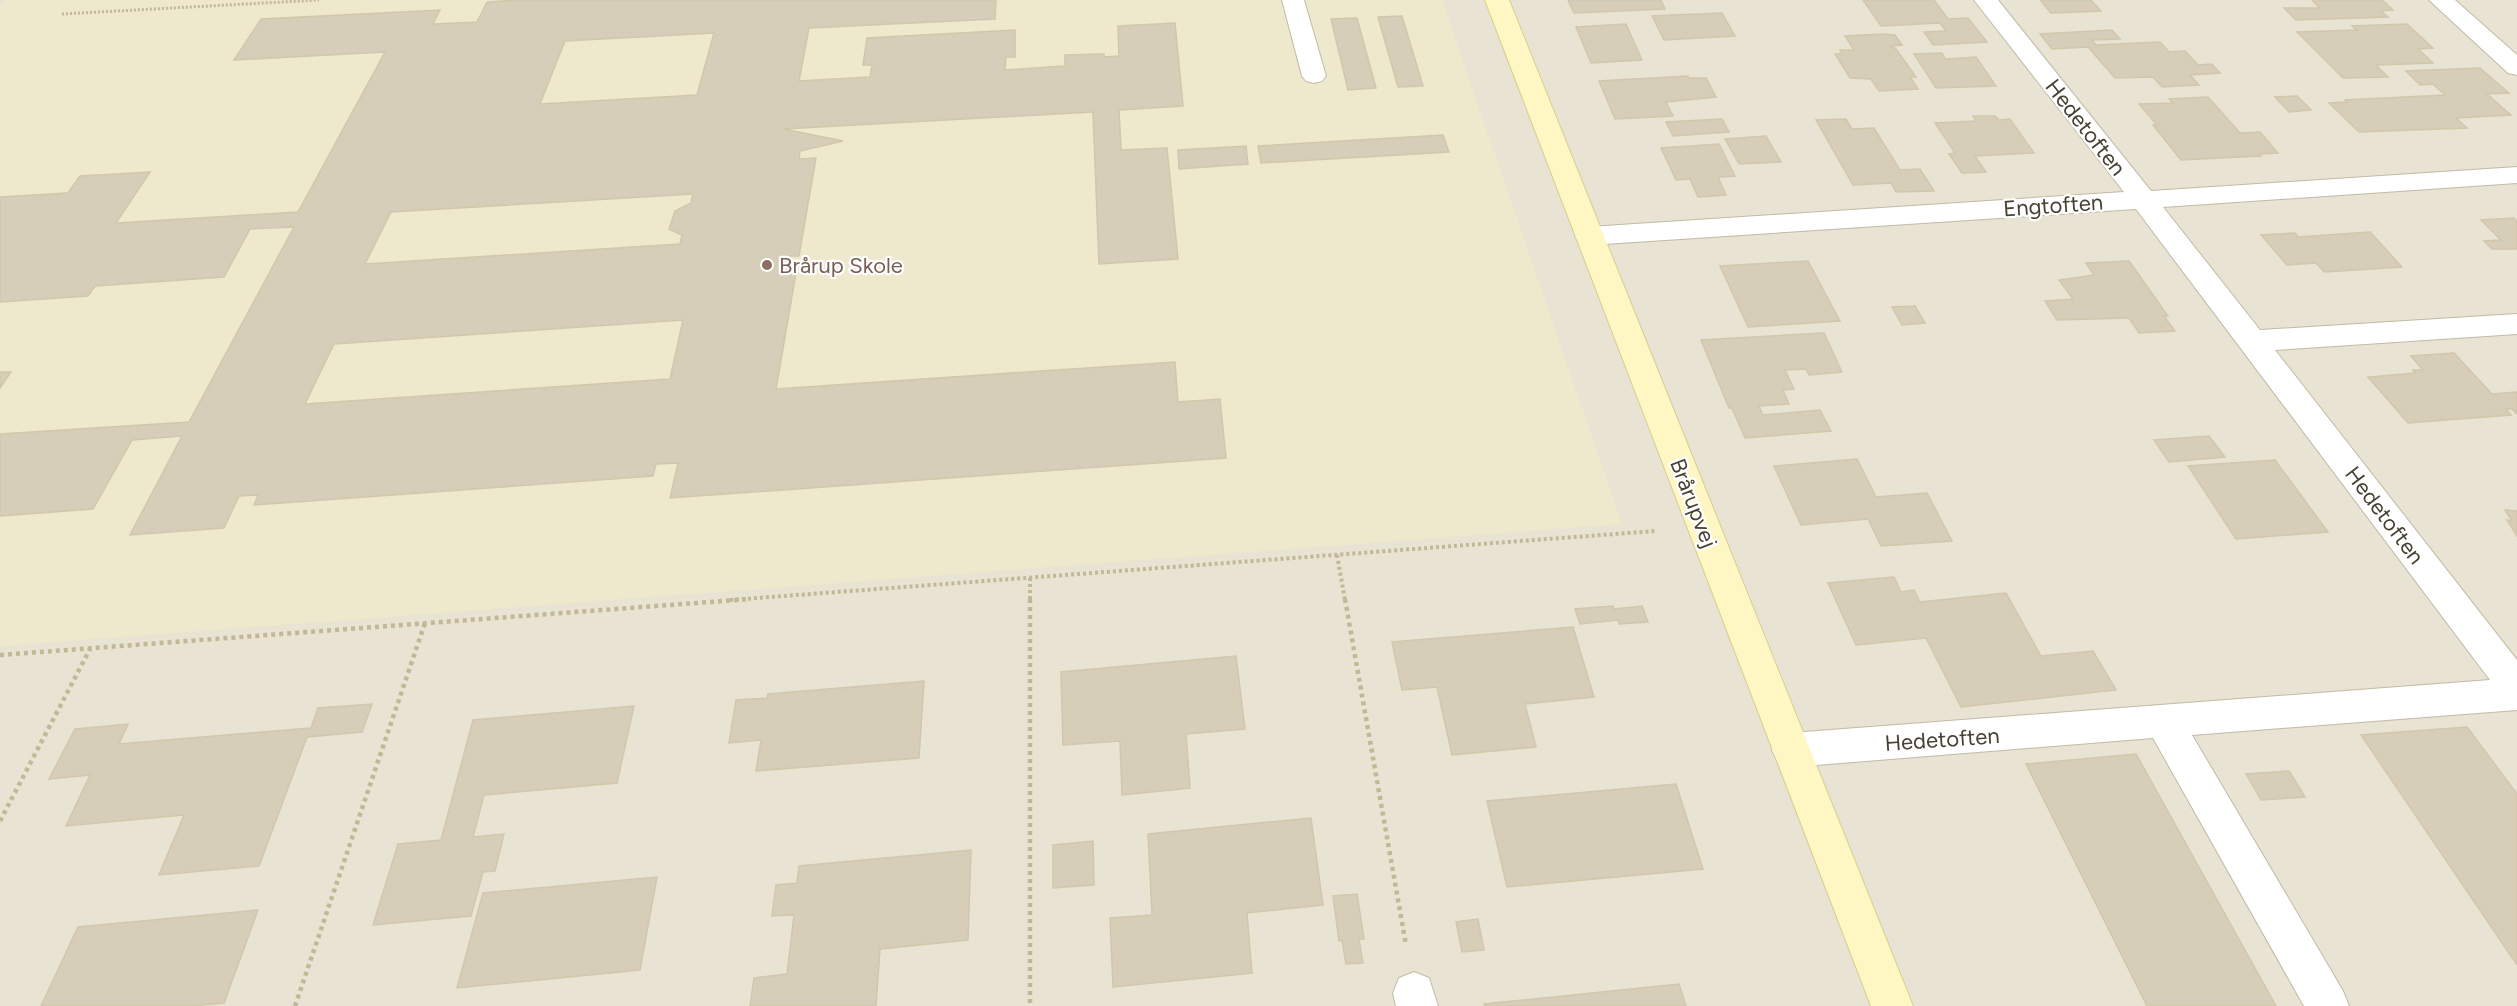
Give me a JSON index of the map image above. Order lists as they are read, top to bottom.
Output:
{
  "streets": {
    "street": ["Hedetoften", "Engtoften", "Brårupvej"]
  },
  "crossings": [
    ["Hedetoften", "Engtoften"],
    ["Hedetoften", "Brårupvej"],
    ["Engtoften", "Brårupvej"]
  ],
  "places": ["Brårup Skole"]
}
